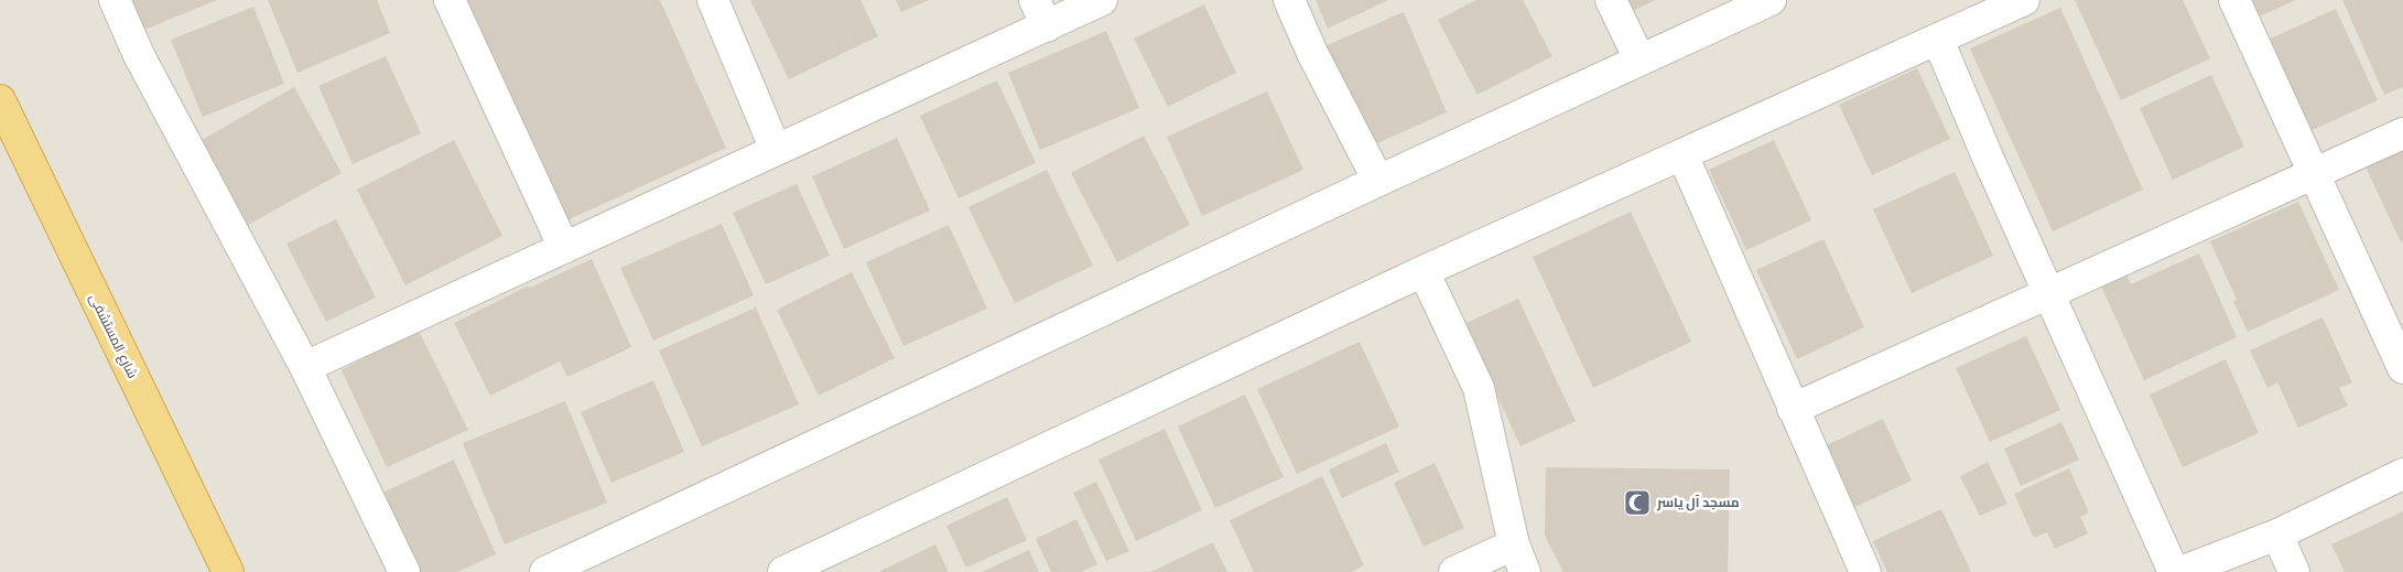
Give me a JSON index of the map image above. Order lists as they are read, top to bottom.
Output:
{
  "streets": {
    "highway": ["شارع المستشفى"]
  },
  "places": {
    "mosque": ["مسجد آل ياسر"]
  }
}
